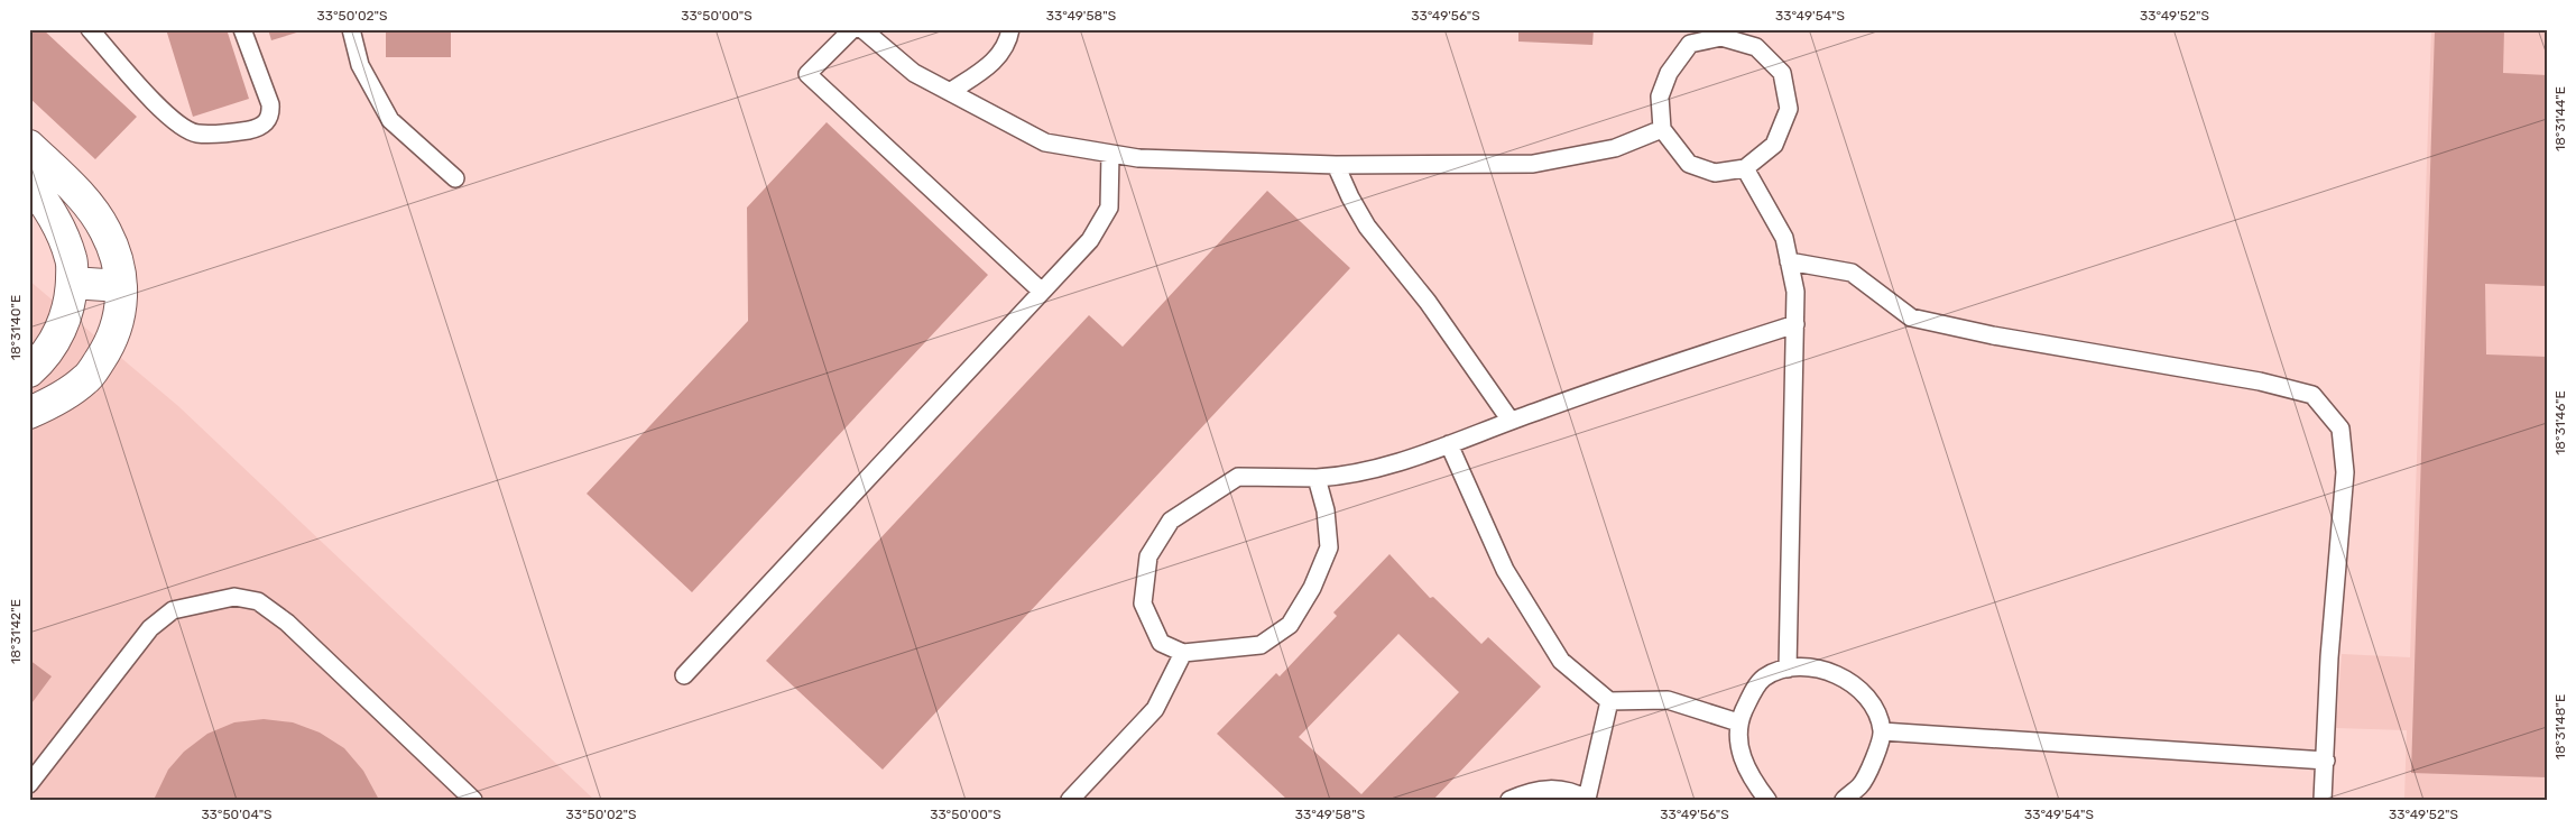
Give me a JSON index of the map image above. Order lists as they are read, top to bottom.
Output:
{
  "coordinates": [
    "33°50'02\"S",
    "33°50'00\"S",
    "33°49'58\"S",
    "33°49'56\"S",
    "33°49'54\"S",
    "33°49'52\"S",
    "18°31'44\"E",
    "18°31'40\"E",
    "18°31'46\"E",
    "18°31'42\"E",
    "18°31'48\"E",
    "33°50'04\"S"
  ]
}
